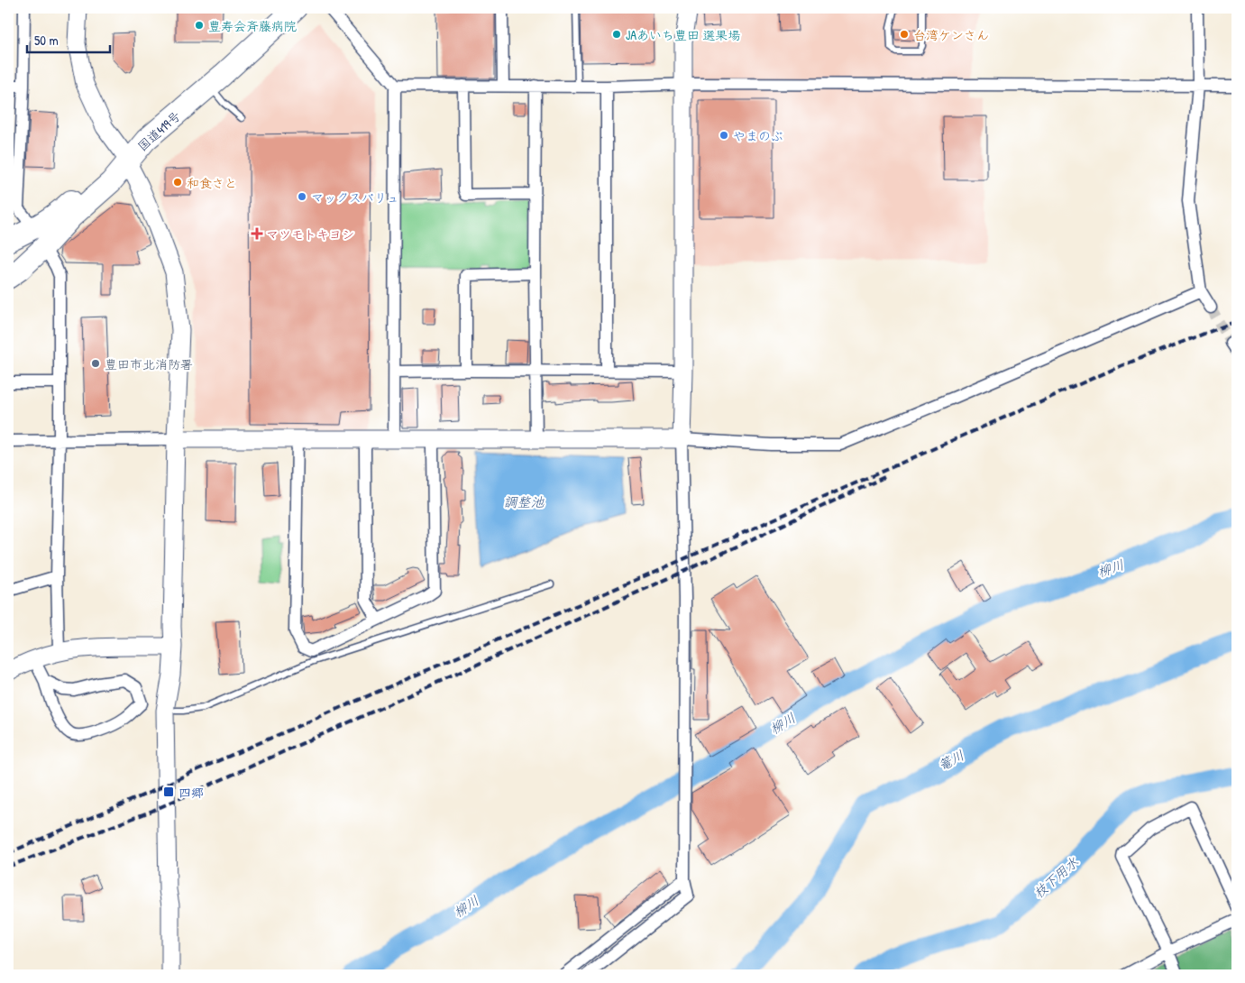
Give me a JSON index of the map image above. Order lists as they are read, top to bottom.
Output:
{
  "streets": {
    "highway": ["国道419号"]
  },
  "water": [
    "調整池",
    "柳川",
    "篭川",
    "枝下用水"
  ],
  "places": {
    "other": [
      "豊寿会斉藤病院",
      "JAあいち豊田 選果場",
      "台湾ケンさん",
      "やまのぶ",
      "和食さと",
      "マックスバリュ",
      "豊田市北消防署"
    ],
    "health": ["マツモトキヨシ"],
    "transit": ["四郷"]
  },
  "scale_bar": "50 m"
}
